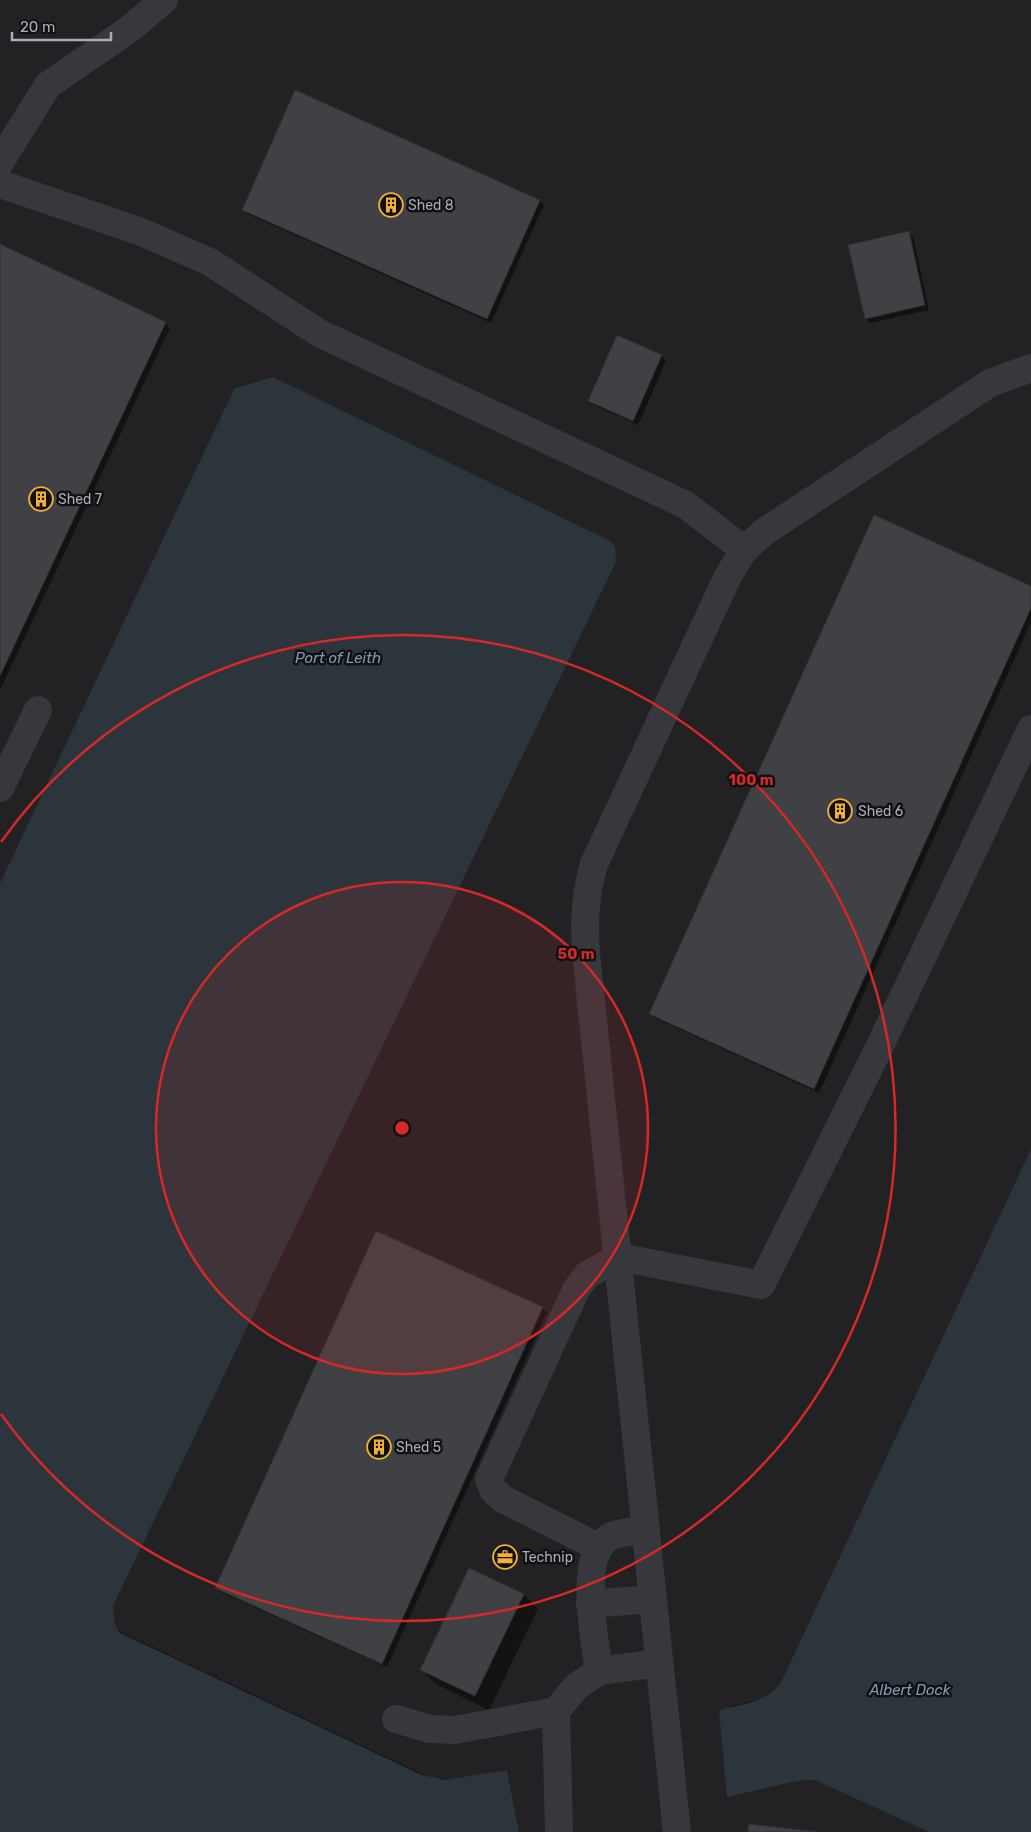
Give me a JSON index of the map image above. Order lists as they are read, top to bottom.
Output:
{
  "water": ["Port of Leith", "Albert Dock"],
  "places": {
    "building": [
      "Shed 8",
      "Shed 7",
      "Shed 6",
      "Shed 5"
    ],
    "office": ["Technip"]
  },
  "scale_bar": "20 m",
  "rings": ["100 m", "50 m"]
}
